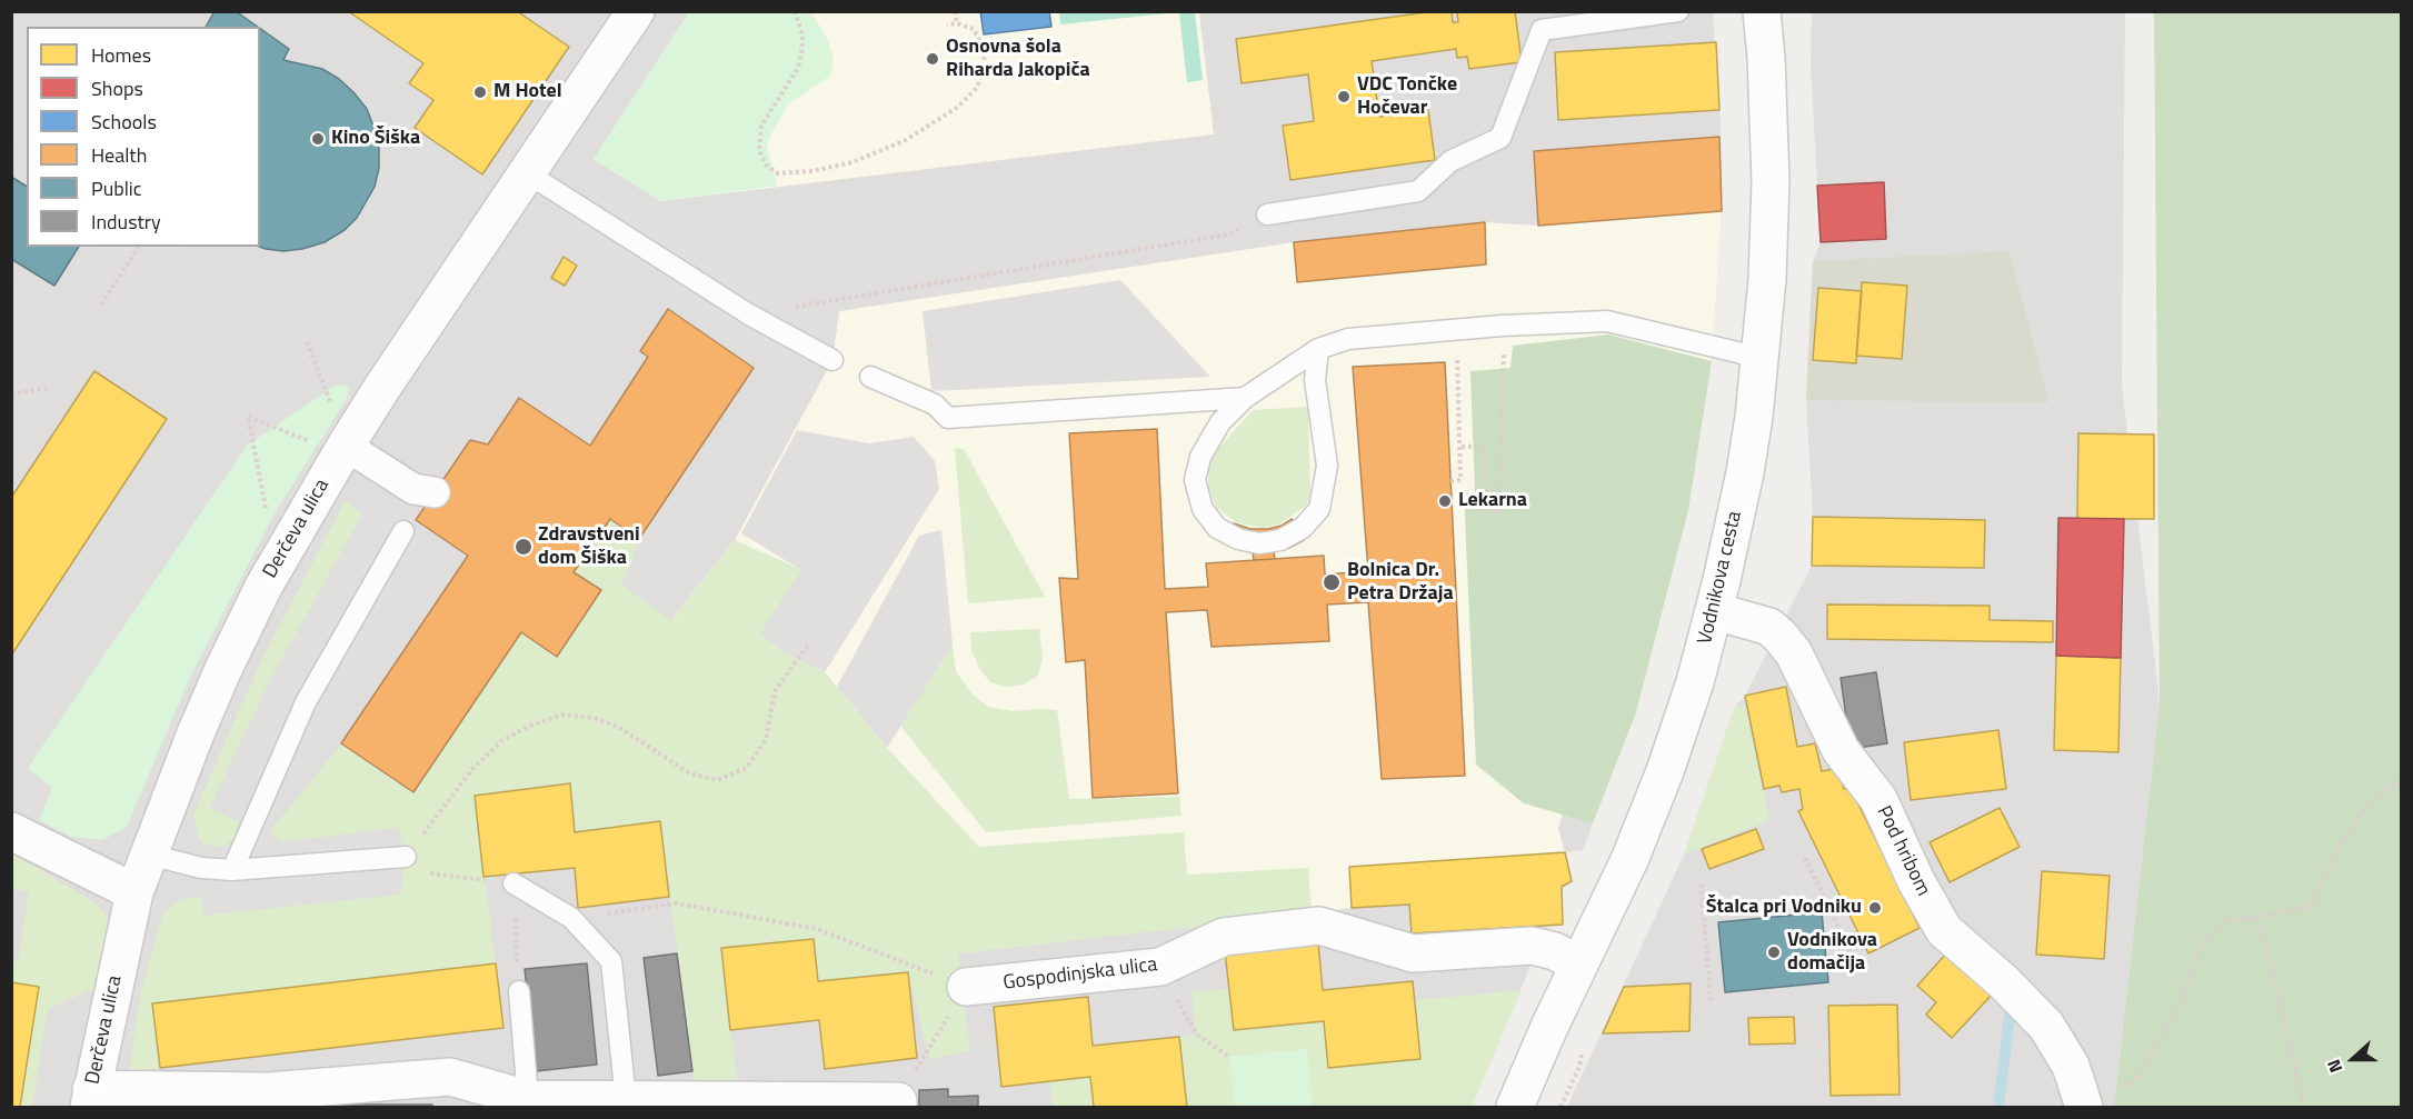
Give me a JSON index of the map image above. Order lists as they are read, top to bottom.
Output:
{
  "streets": {
    "street": [
      "Derčeva ulica",
      "Vodnikova cesta",
      "Pod hribom",
      "Gospodinjska ulica"
    ]
  },
  "crossings": [
    ["Vodnikova cesta", "Pod hribom"],
    ["Vodnikova cesta", "Gospodinjska ulica"]
  ],
  "places": [
    "Osnovna šola Riharda Jakopiča",
    "M Hotel",
    "VDC Tončke Hočevar",
    "Kino Šiška",
    "Lekarna",
    "Zdravstveni dom Šiška",
    "Bolnica Dr. Petra Držaja",
    "Štalca pri Vodniku",
    "Vodnikova domačija"
  ],
  "legend": [
    "Homes",
    "Shops",
    "Schools",
    "Health",
    "Public",
    "Industry"
  ],
  "north": "left"
}
